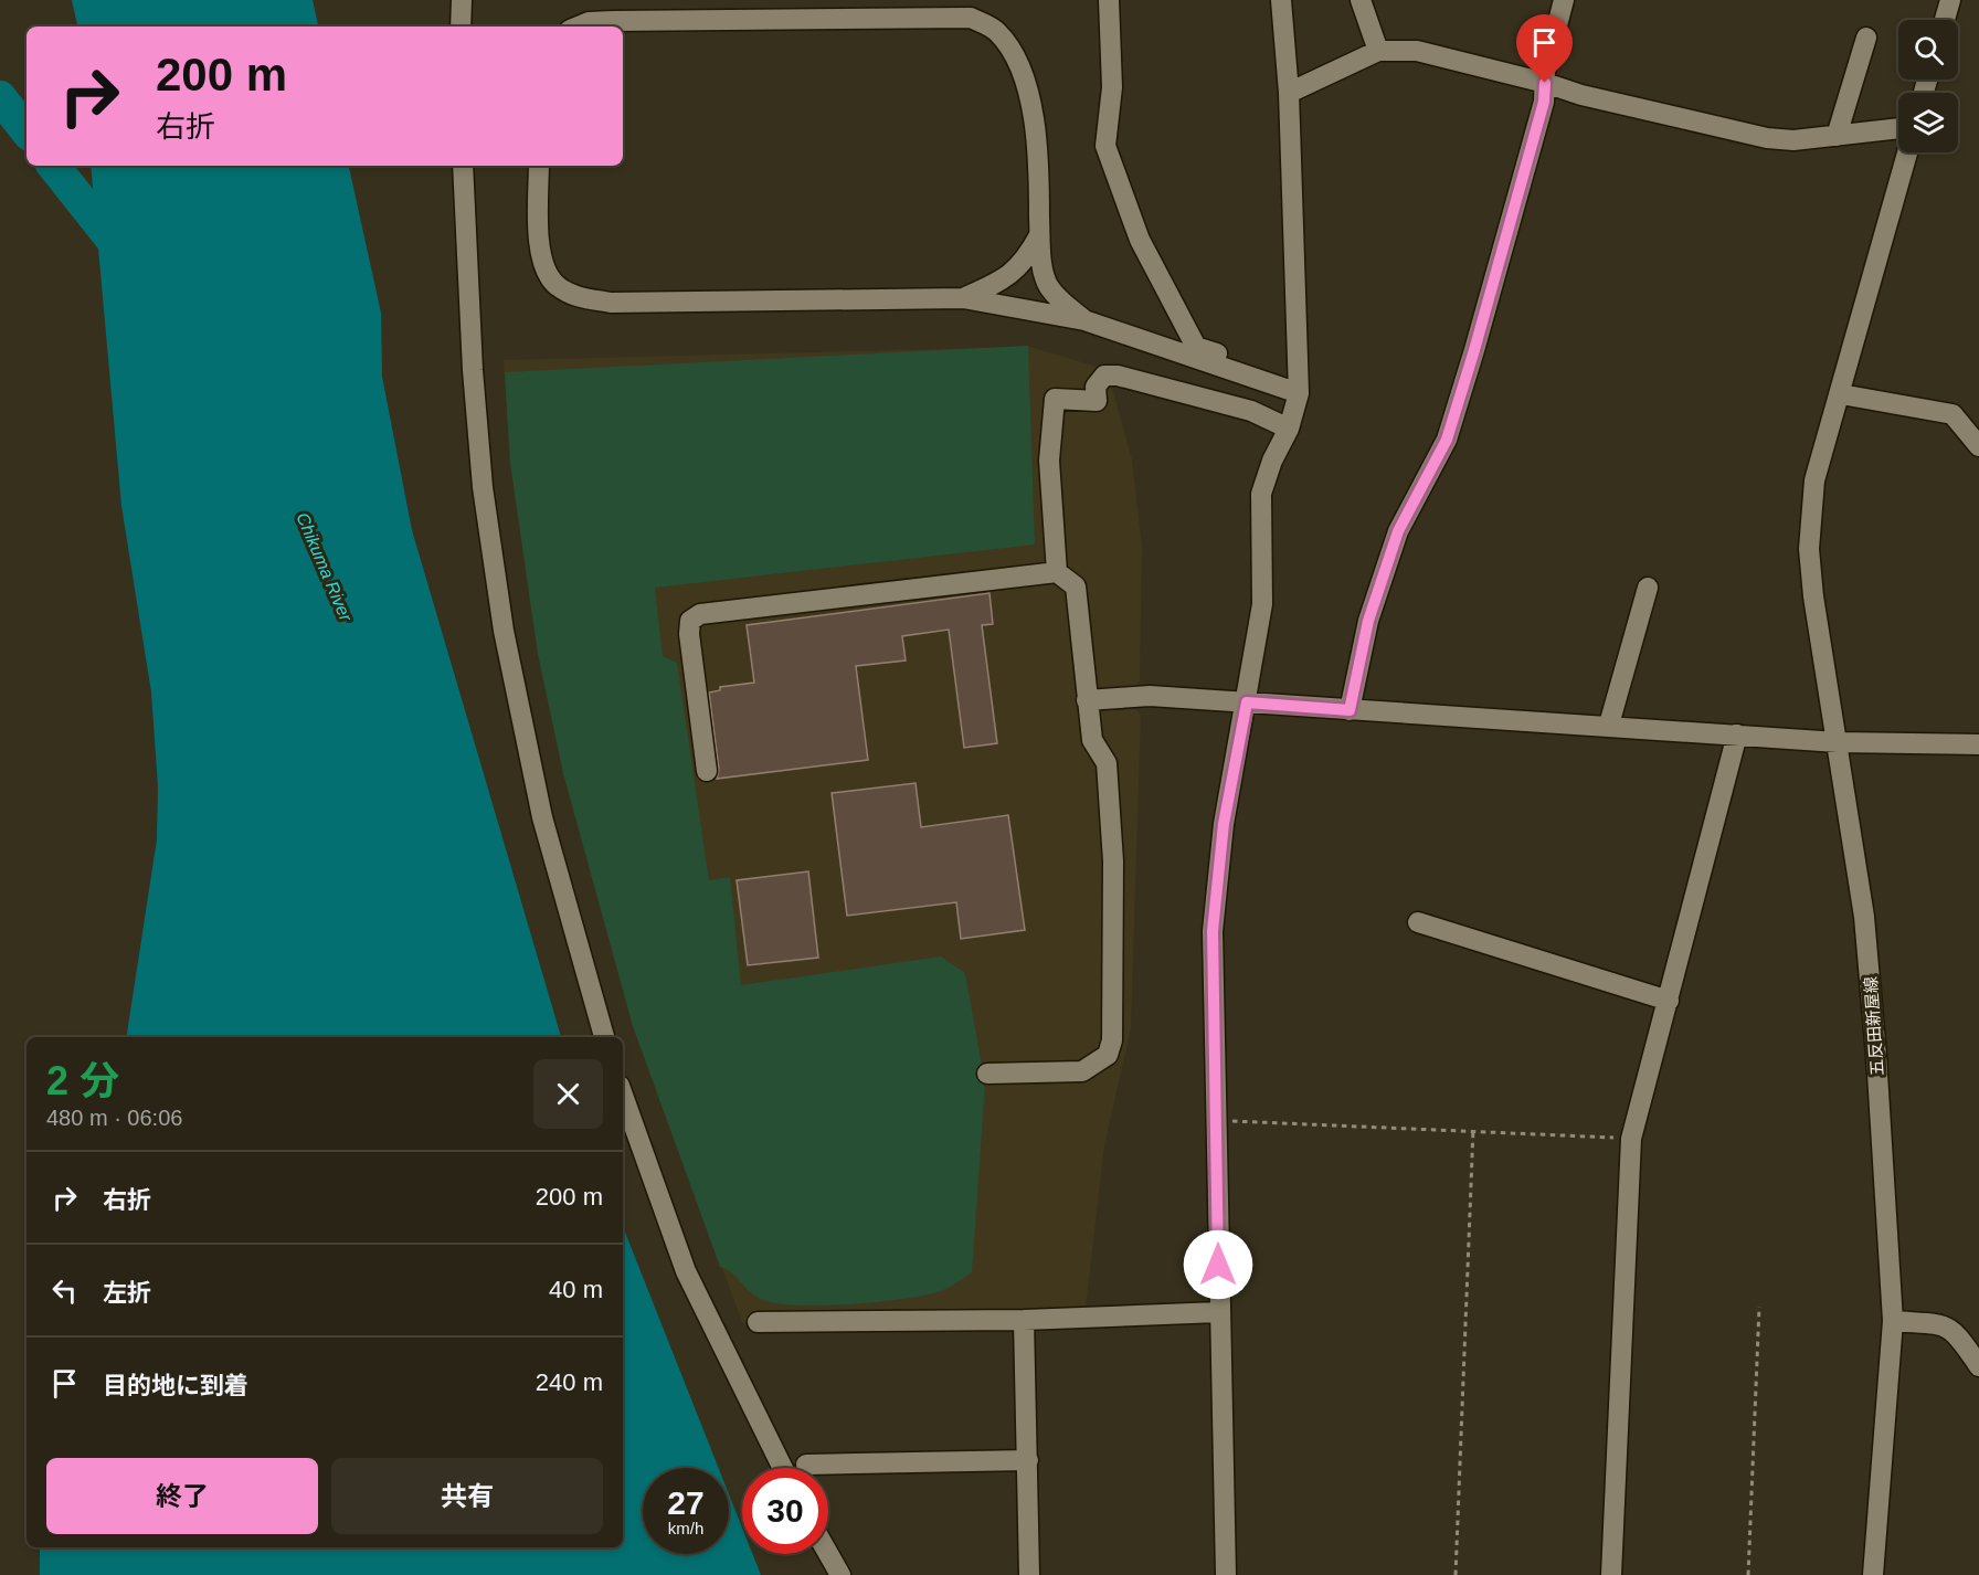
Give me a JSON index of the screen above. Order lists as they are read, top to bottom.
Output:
{
  "streets": {
    "street": ["五反田新屋線"]
  },
  "water": ["Chikuma River"],
  "page": {
    "turn": ["200 m", "右折"],
    "heading": ["2 分", "480 m · 06:06"],
    "list": [
      {
        "name": "右折",
        "value": "200 m"
      },
      {
        "name": "左折",
        "value": "40 m"
      },
      {
        "name": "目的地に到着",
        "value": "240 m"
      }
    ],
    "buttons": ["終了", "共有"],
    "speed": "27 km/h",
    "limit": "30"
  }
}
